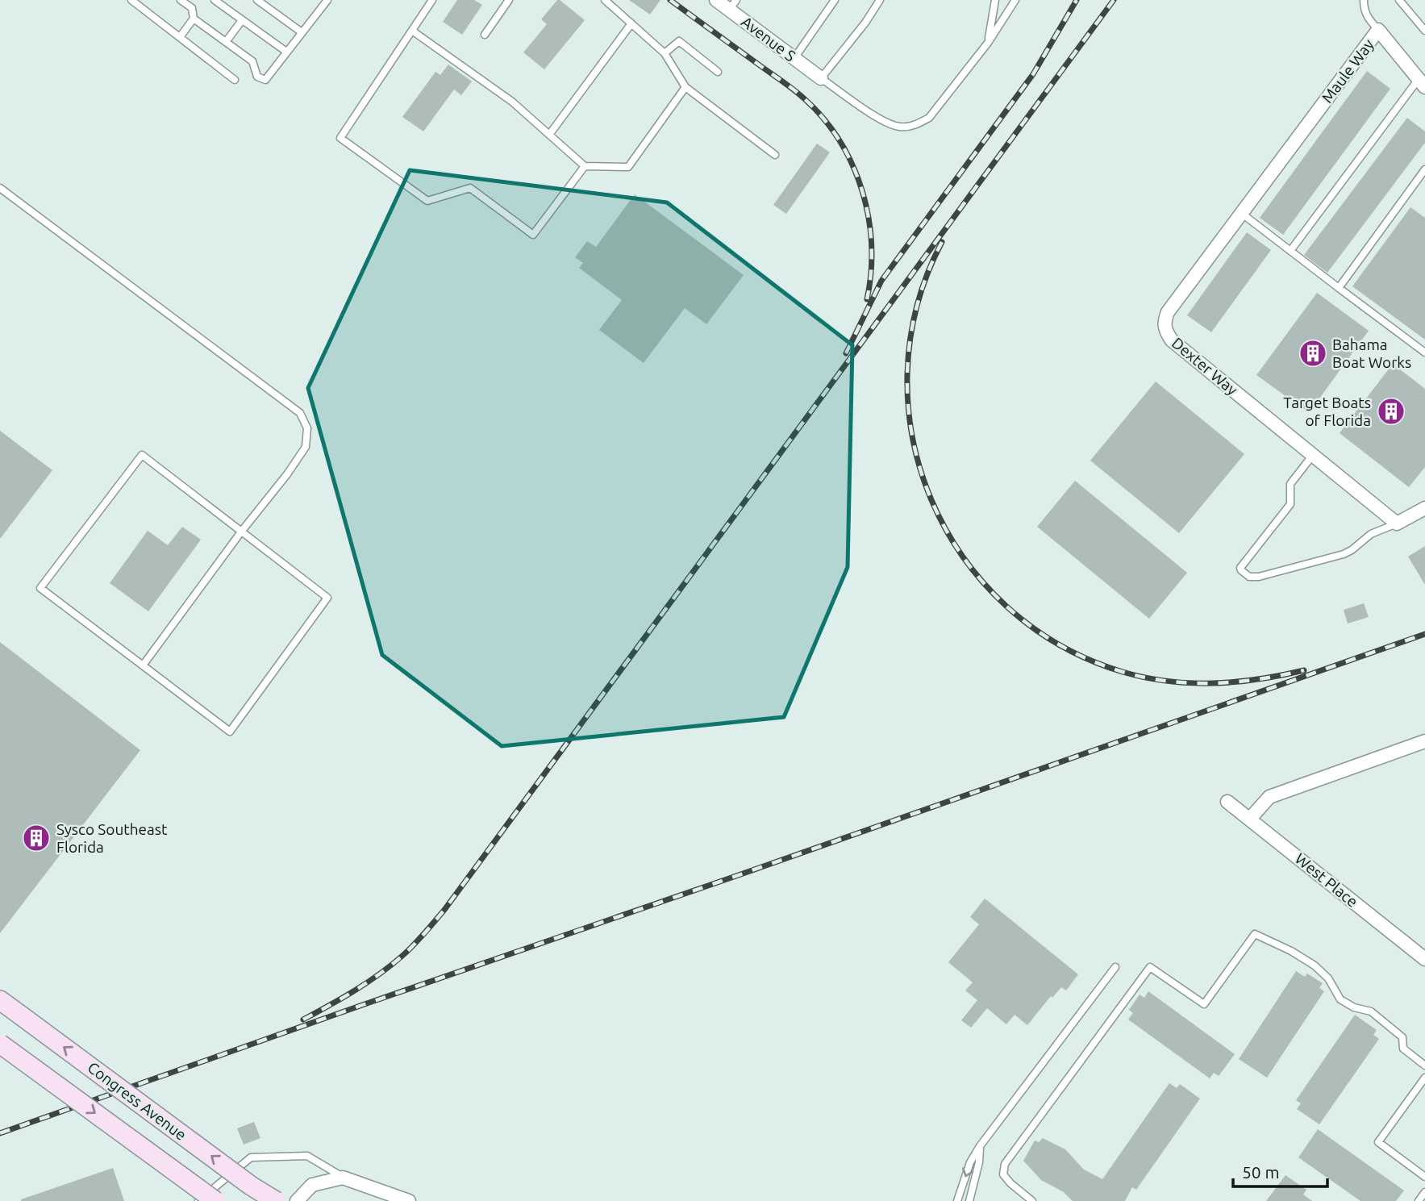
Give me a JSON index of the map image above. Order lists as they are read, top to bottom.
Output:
{
  "streets": {
    "street": [
      "Avenue S",
      "Maule Way",
      "Dexter Way",
      "West Place",
      "Congress Avenue"
    ]
  },
  "crossings": [
    ["Maule Way", "Dexter Way"]
  ],
  "places": {
    "building": ["Bahama Boat Works", "Target Boats of Florida", "Sysco Southeast Florida"]
  },
  "scale_bar": "50 m"
}
